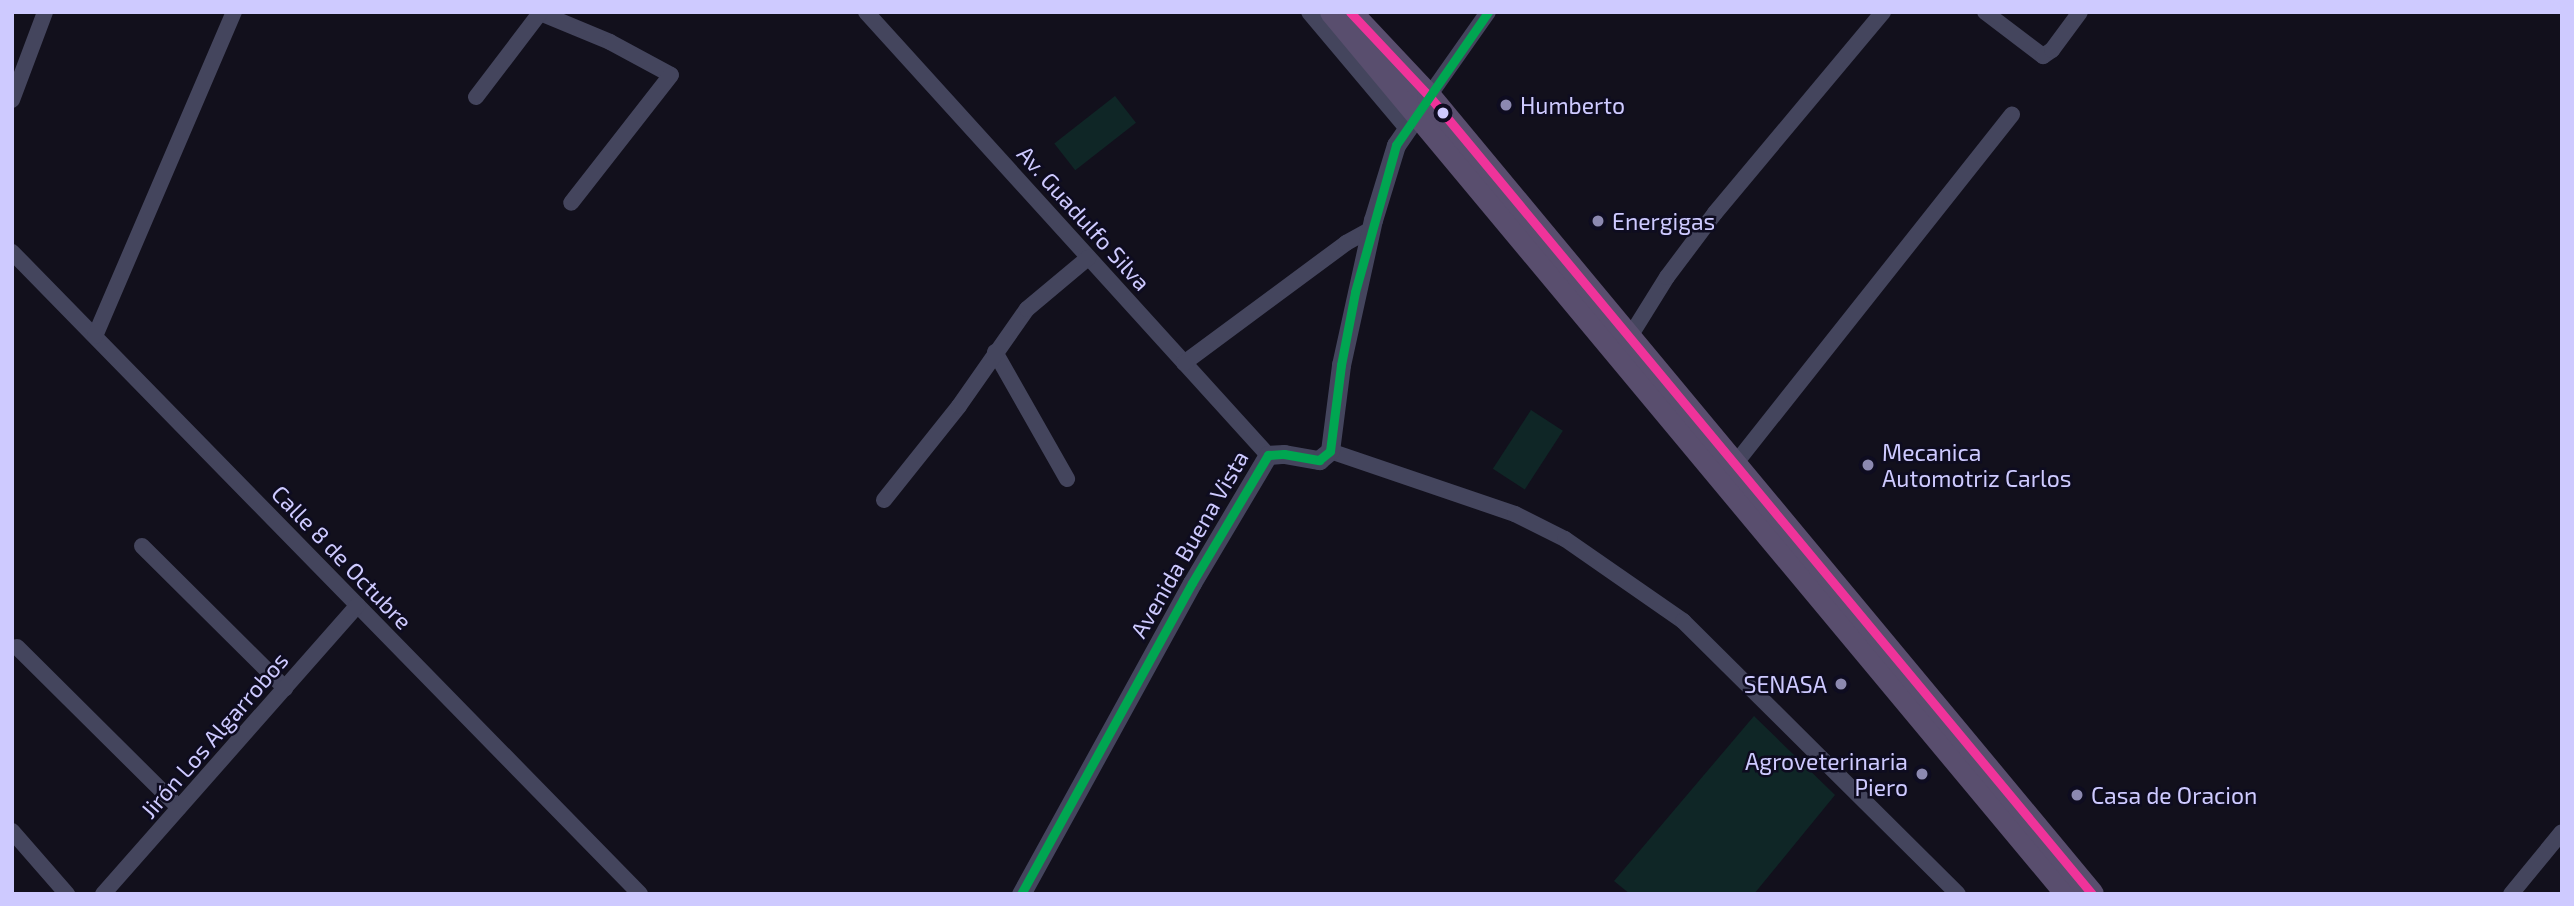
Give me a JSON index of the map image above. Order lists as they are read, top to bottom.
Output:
{
  "streets": {
    "street": [
      "Av. Guadulfo Silva",
      "Avenida Buena Vista",
      "Calle 8 de Octubre",
      "Jirón Los Algarrobos"
    ]
  },
  "crossings": [
    ["Av. Guadulfo Silva", "Avenida Buena Vista"],
    ["Calle 8 de Octubre", "Jirón Los Algarrobos"]
  ],
  "places": [
    "Humberto",
    "Energigas",
    "Mecanica Automotriz Carlos",
    "SENASA",
    "Agroveterinaria Piero",
    "Casa de Oracion"
  ]
}
